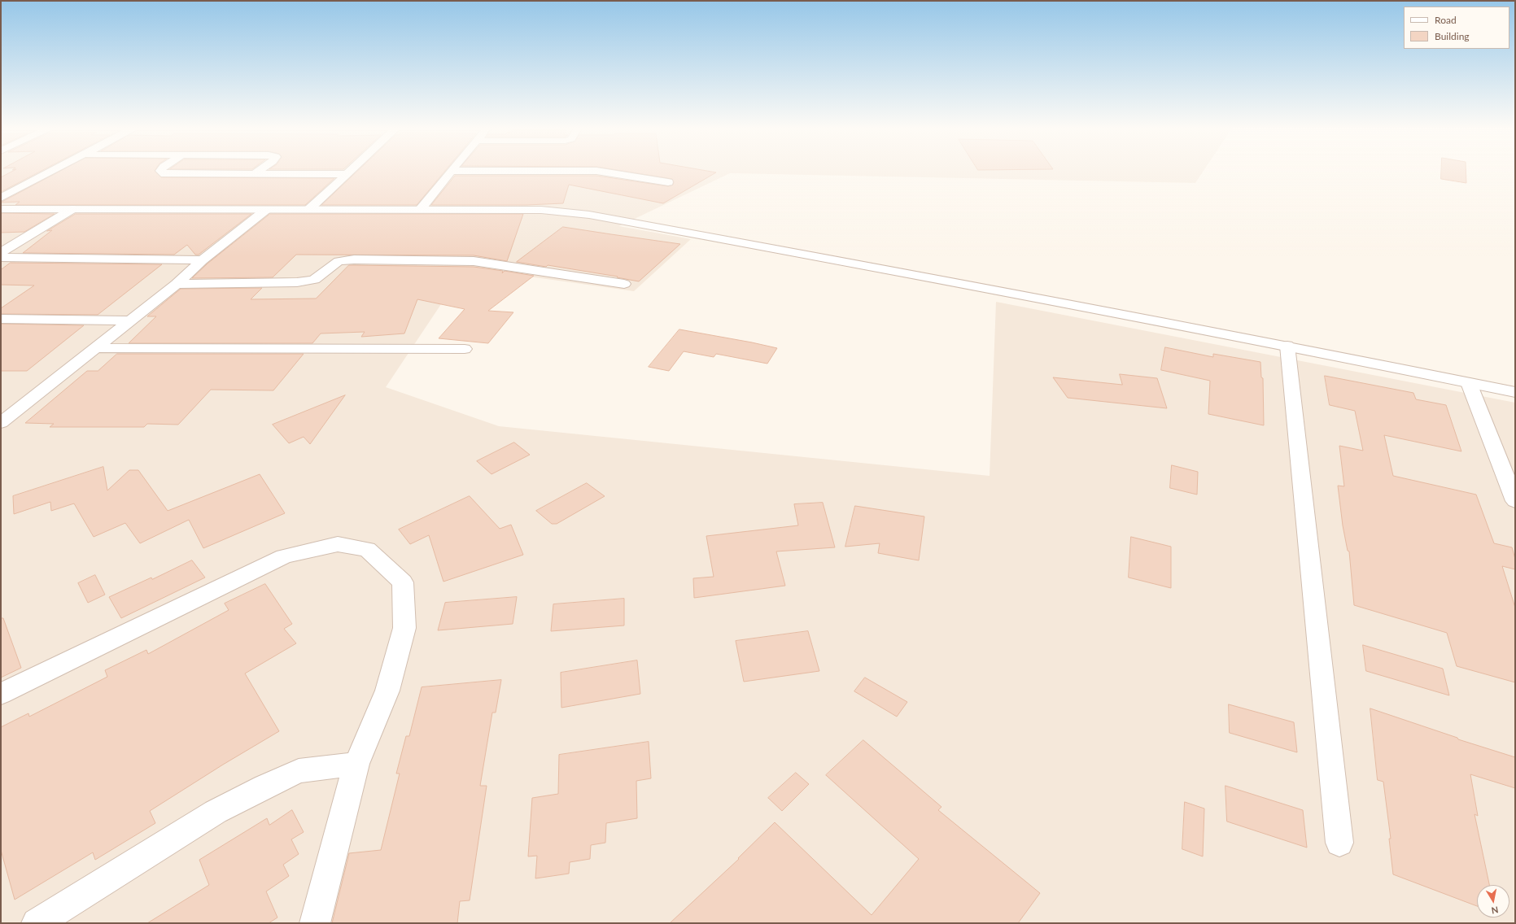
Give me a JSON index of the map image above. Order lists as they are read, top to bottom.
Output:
{
  "legend": ["Road", "Building"],
  "north": "bottom"
}
